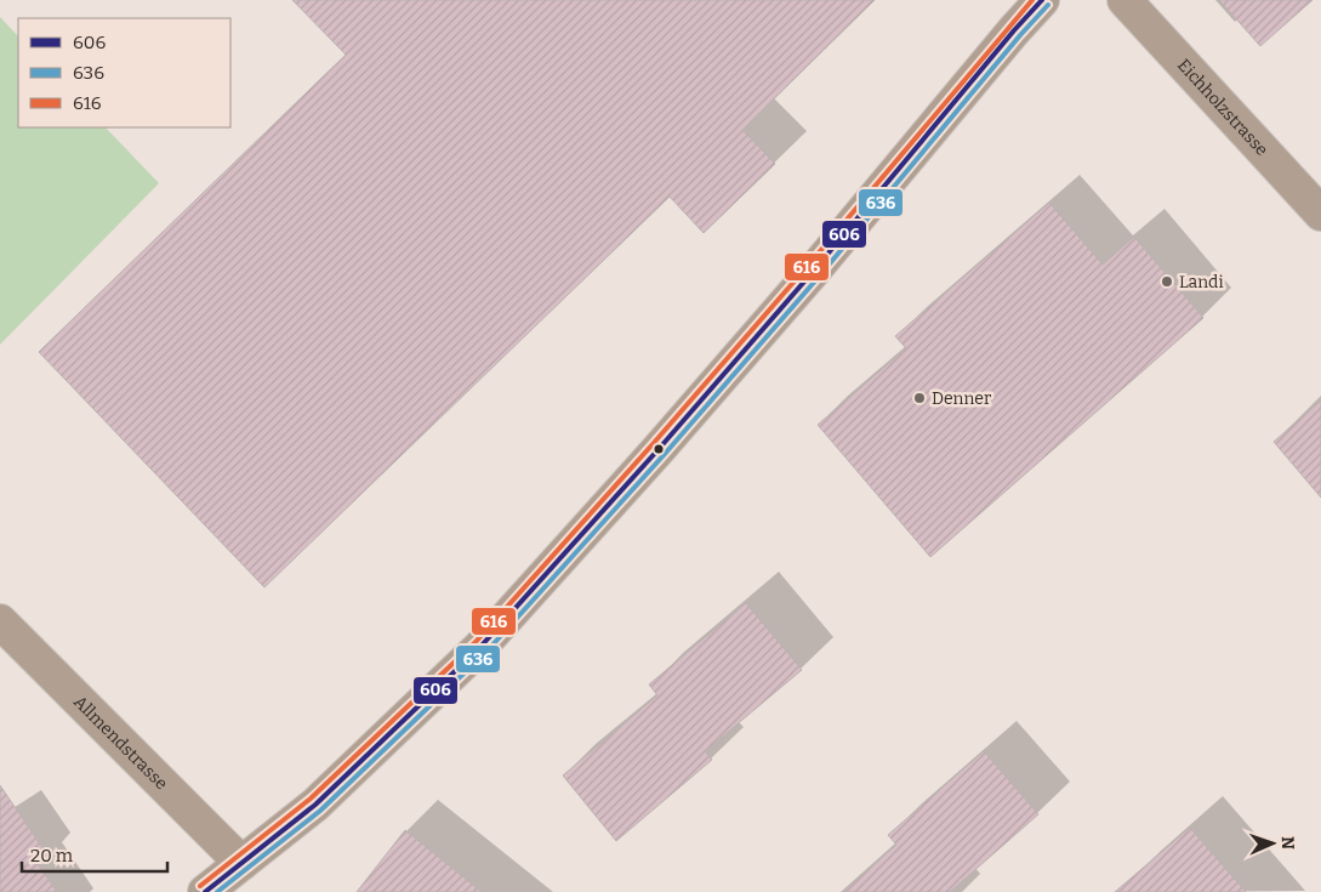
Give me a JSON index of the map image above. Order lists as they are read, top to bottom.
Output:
{
  "streets": {
    "street": ["Eichholzstrasse", "Allmendstrasse"]
  },
  "places": ["Landi", "Denner"],
  "lines": ["transit line 606", "transit line 616", "transit line 636"],
  "legend": ["606", "636", "616"],
  "scale_bar": "20 m",
  "north": "right"
}
